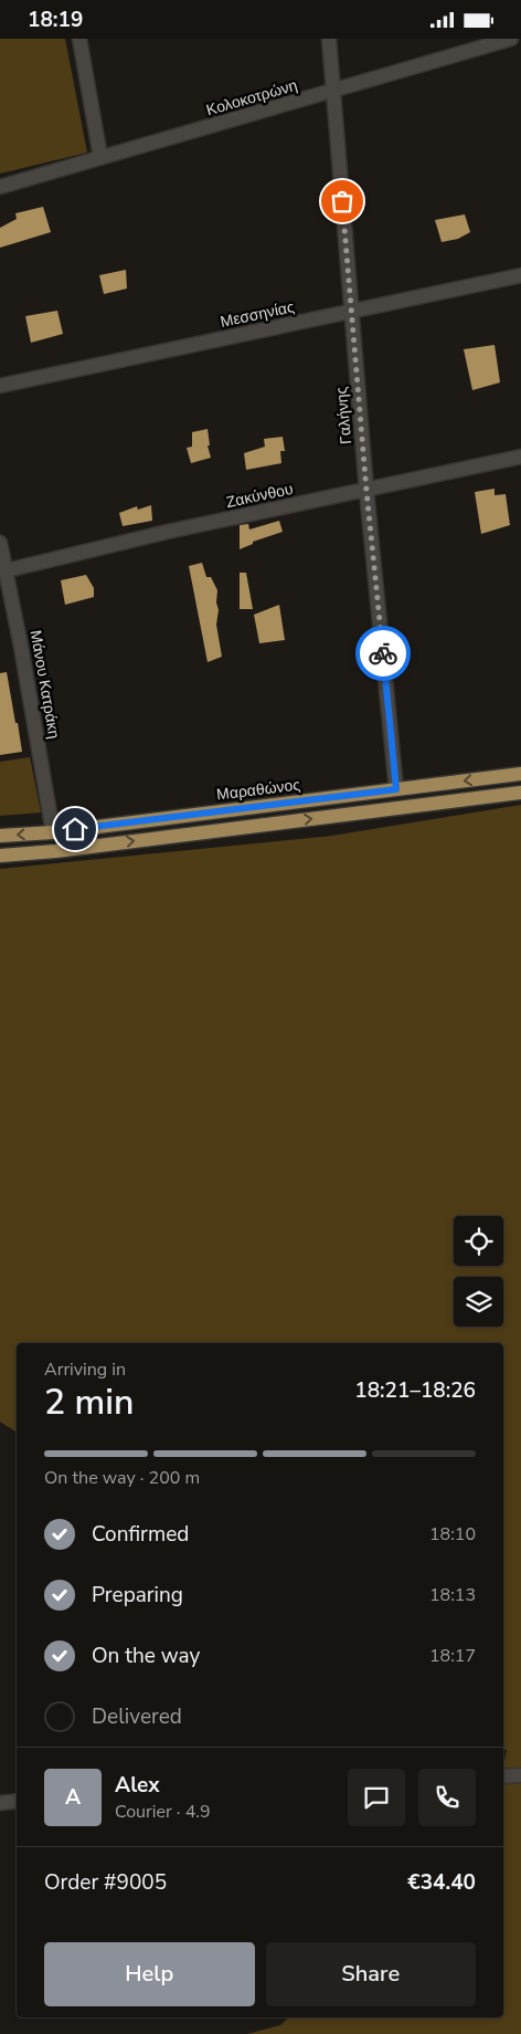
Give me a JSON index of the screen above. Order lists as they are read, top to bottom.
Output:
{
  "streets": {
    "main road": ["Μαραθώνος"],
    "street": [
      "Κολοκοτρώνη",
      "Μεσσηνίας",
      "Γαλήνης",
      "Ζακύνθου",
      "Μάνου Κατράκη"
    ]
  },
  "crossings": [
    ["Κολοκοτρώνη", "Γαλήνης"],
    ["Μεσσηνίας", "Γαλήνης"],
    ["Γαλήνης", "Ζακύνθου"],
    ["Γαλήνης", "Μαραθώνος"],
    ["Ζακύνθου", "Μάνου Κατράκη"],
    ["Μάνου Κατράκη", "Μαραθώνος"]
  ],
  "page": {
    "status": "18:19",
    "heading": ["2 min", "Arriving in", "18:21–18:26"],
    "panel": [
      "Alex",
      "Courier · 4.9",
      "Order #9005",
      "€34.40"
    ],
    "bar": "On the way · 200 m",
    "list": [
      ["Confirmed", "18:10"],
      ["Preparing", "18:13"],
      ["On the way", "18:17"],
      "Delivered"
    ],
    "round": "A",
    "buttons": ["Help", "Share"]
  }
}
